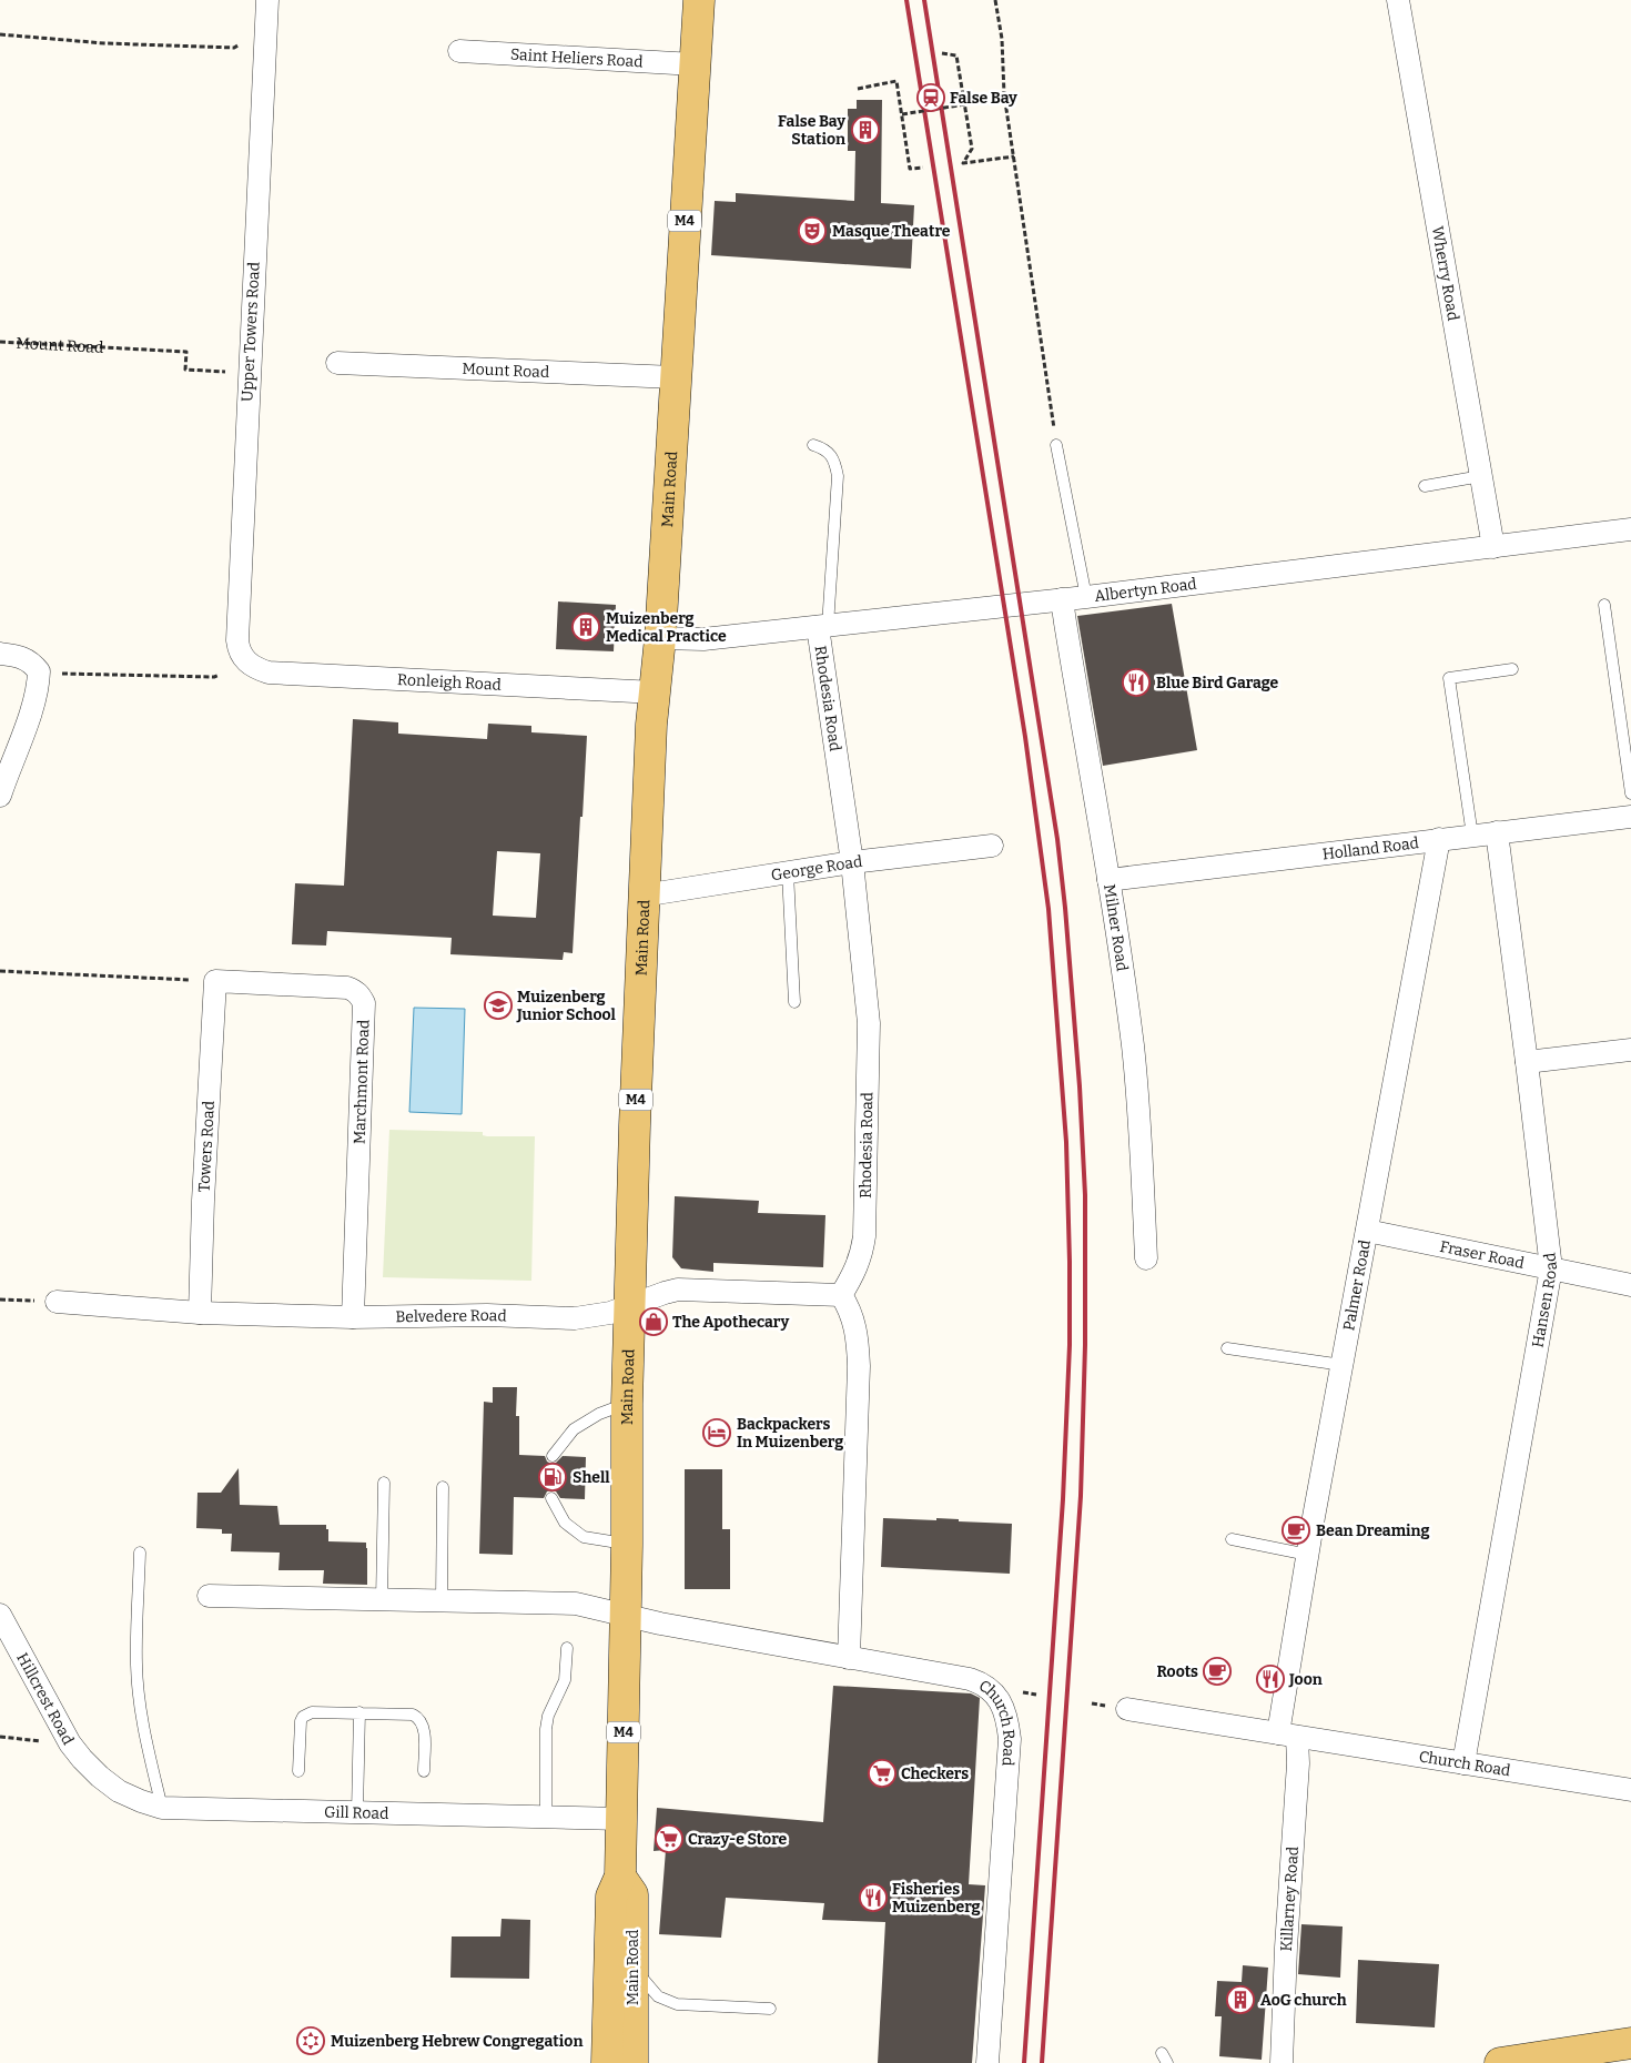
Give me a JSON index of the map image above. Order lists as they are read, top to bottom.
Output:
{
  "streets": {
    "main road": ["M4", "Main Road"],
    "street": [
      "Saint Heliers Road",
      "Wherry Road",
      "Upper Towers Road",
      "Mount Road",
      "Albertyn Road",
      "Ronleigh Road",
      "Rhodesia Road",
      "Holland Road",
      "George Road",
      "Milner Road",
      "Marchmont Road",
      "Towers Road",
      "Fraser Road",
      "Palmer Road",
      "Hansen Road",
      "Belvedere Road",
      "Hillcrest Road",
      "Church Road",
      "Gill Road",
      "Killarney Road"
    ]
  },
  "crossings": [
    ["Saint Heliers Road", "Main Road"],
    ["Wherry Road", "Albertyn Road"],
    ["Upper Towers Road", "Ronleigh Road"],
    ["Mount Road", "Main Road"],
    ["Main Road", "Albertyn Road"],
    ["Main Road", "Ronleigh Road"],
    ["Main Road", "George Road"],
    ["Main Road", "Belvedere Road"],
    ["Main Road", "Church Road"],
    ["Main Road", "Gill Road"],
    ["Albertyn Road", "Rhodesia Road"],
    ["Albertyn Road", "Milner Road"],
    ["Rhodesia Road", "George Road"],
    ["Rhodesia Road", "Belvedere Road"],
    ["Holland Road", "Milner Road"],
    ["Holland Road", "Palmer Road"],
    ["Holland Road", "Hansen Road"],
    ["Marchmont Road", "Towers Road"],
    ["Marchmont Road", "Belvedere Road"],
    ["Towers Road", "Belvedere Road"],
    ["Fraser Road", "Palmer Road"],
    ["Fraser Road", "Hansen Road"],
    ["Palmer Road", "Church Road"],
    ["Palmer Road", "Killarney Road"],
    ["Hansen Road", "Church Road"],
    ["Hillcrest Road", "Gill Road"],
    ["Church Road", "Killarney Road"]
  ],
  "places": {
    "station": ["False Bay"],
    "building": ["False Bay Station", "Muizenberg Medical Practice", "AoG church"],
    "theatre": ["Masque Theatre"],
    "restaurant": ["Blue Bird Garage", "Joon", "Fisheries Muizenberg"],
    "school or university": ["Muizenberg Junior School"],
    "shop": ["The Apothecary"],
    "hotel": ["Backpackers In Muizenberg"],
    "fuel station": ["Shell"],
    "cafe": ["Bean Dreaming", "Roots"],
    "supermarket": ["Checkers", "Crazy-e Store"],
    "synagogue": ["Muizenberg Hebrew Congregation"]
  }
}
